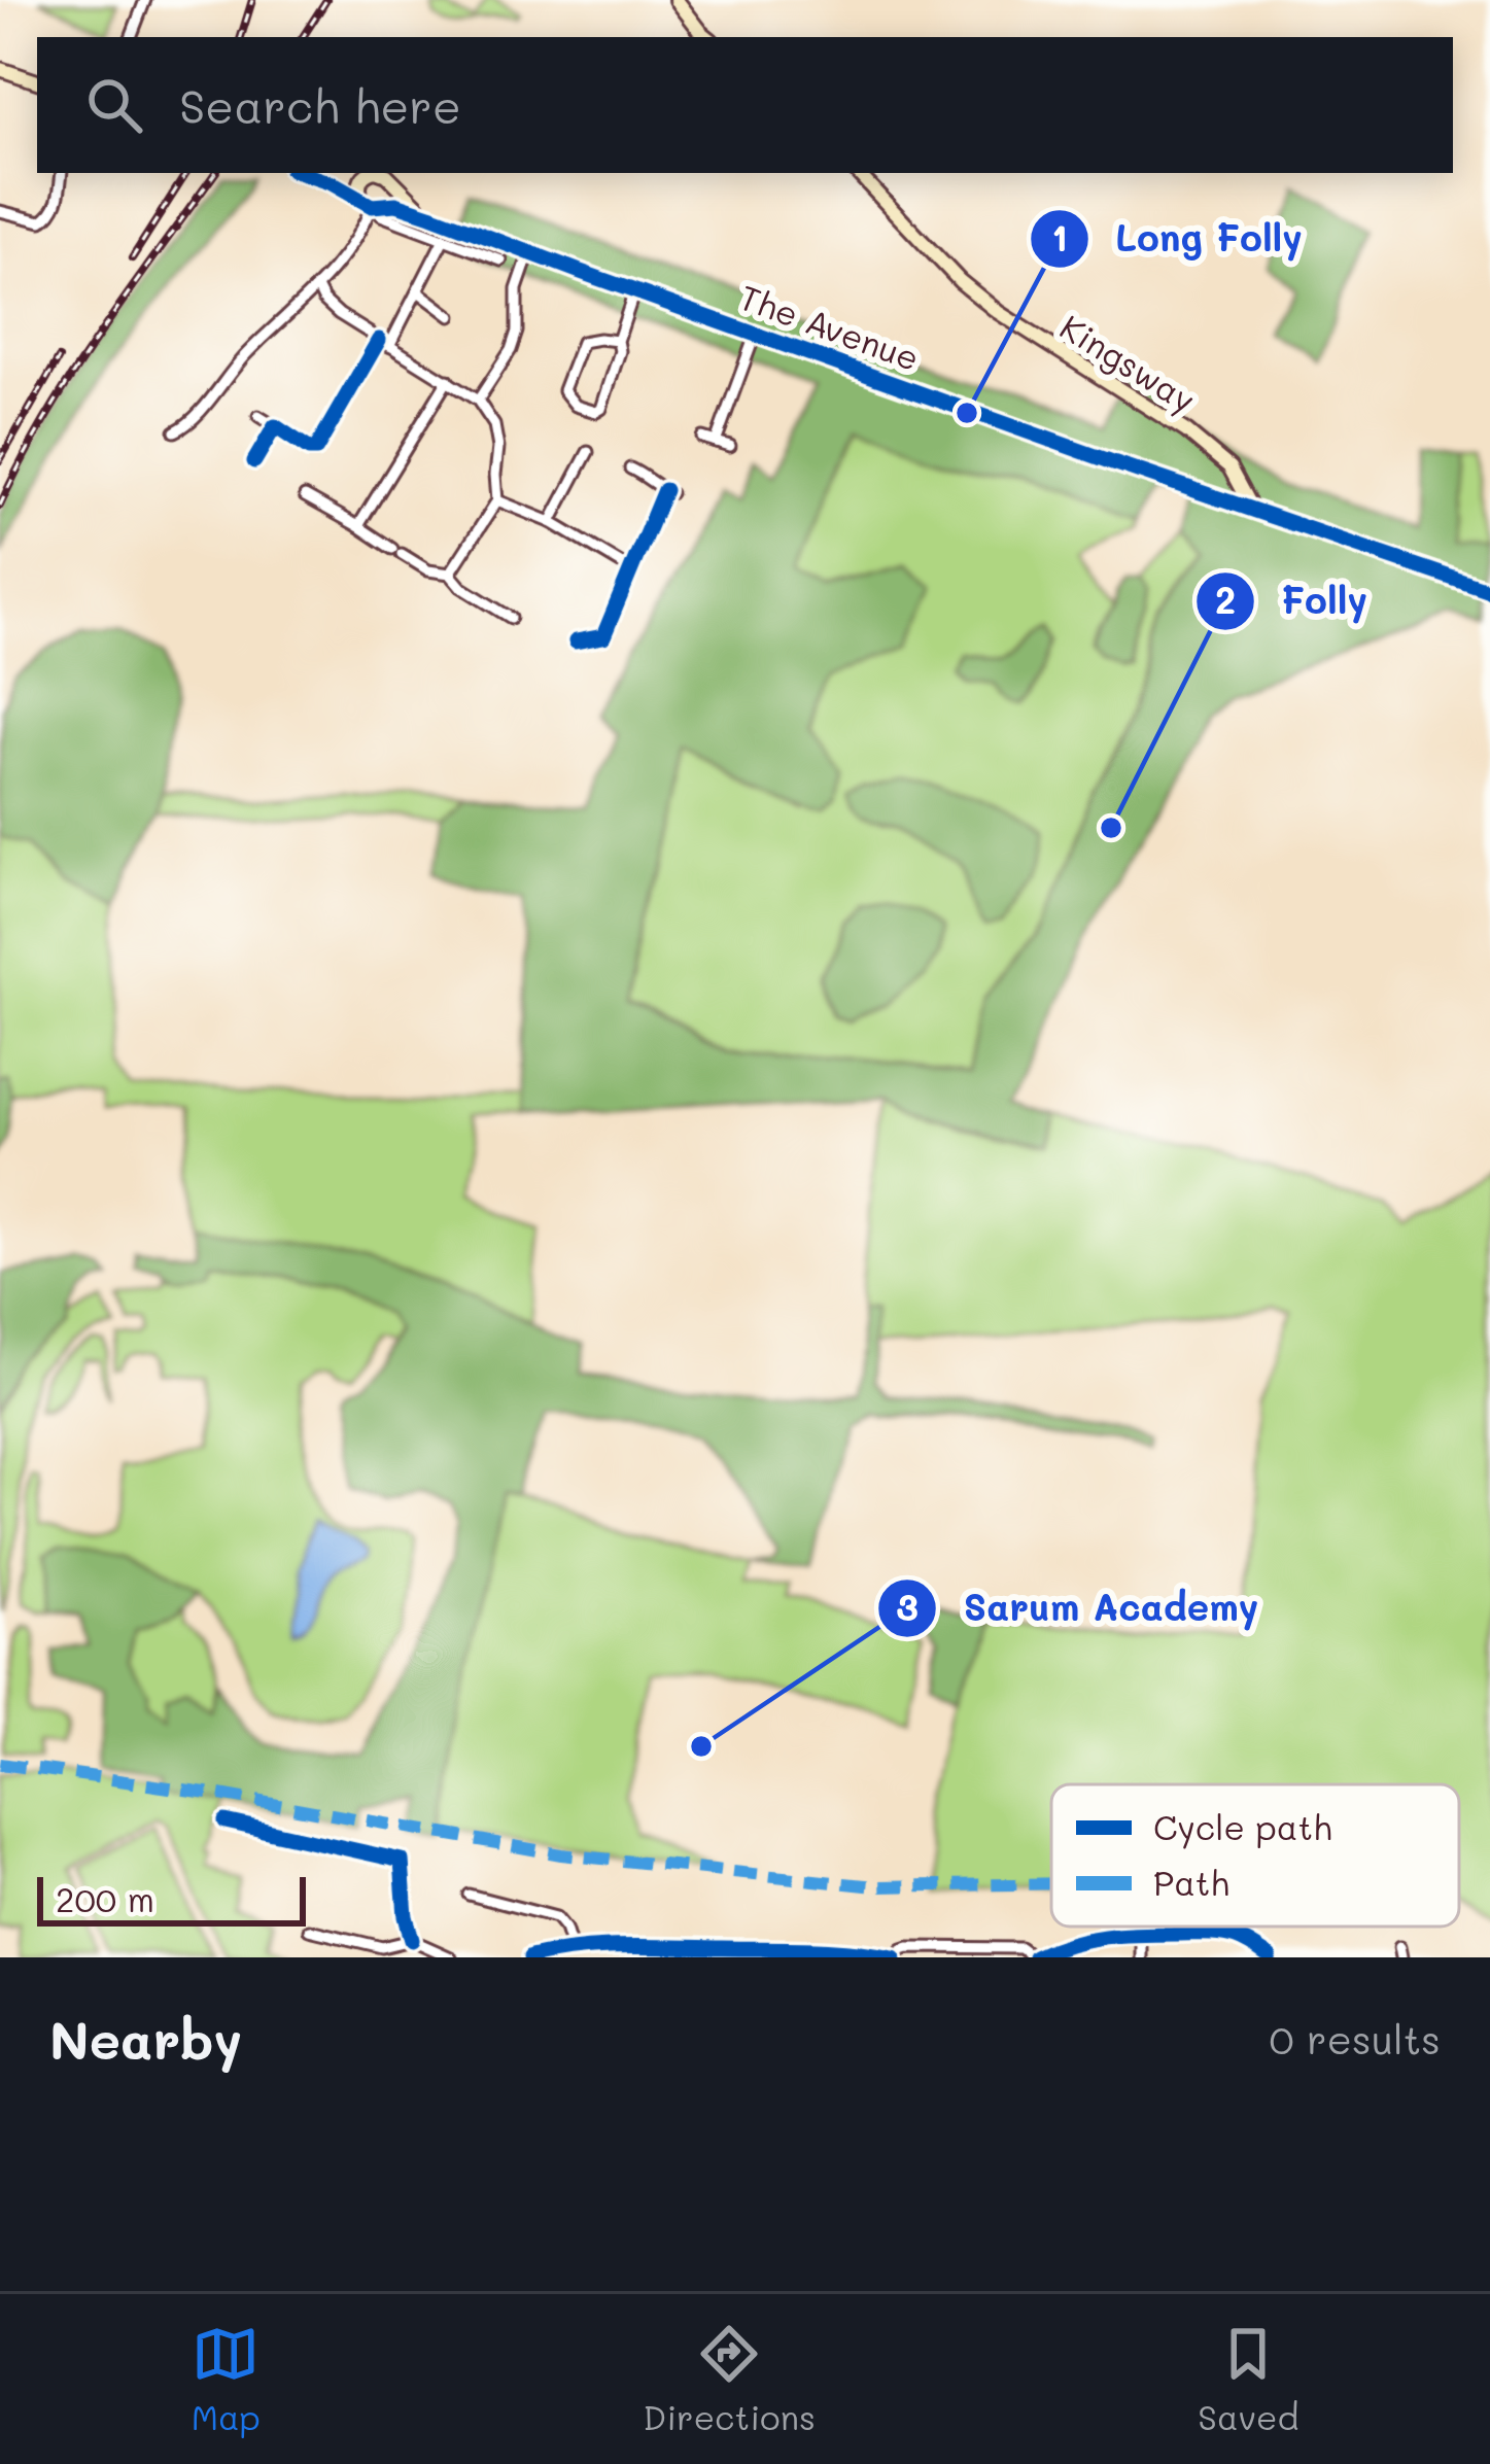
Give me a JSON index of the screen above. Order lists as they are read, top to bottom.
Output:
{
  "streets": {
    "street": ["The Avenue", "Kingsway"]
  },
  "crossings": [
    ["The Avenue", "Kingsway"]
  ],
  "places": ["Long Folly", "Folly", "Sarum Academy"],
  "legend": ["Cycle path", "Path"],
  "scale_bar": "200 m",
  "page": {
    "search": "Search here",
    "scale": "200 m",
    "heading": ["Nearby", "0 results"],
    "nav": ["Map", "Directions", "Saved"]
  }
}
